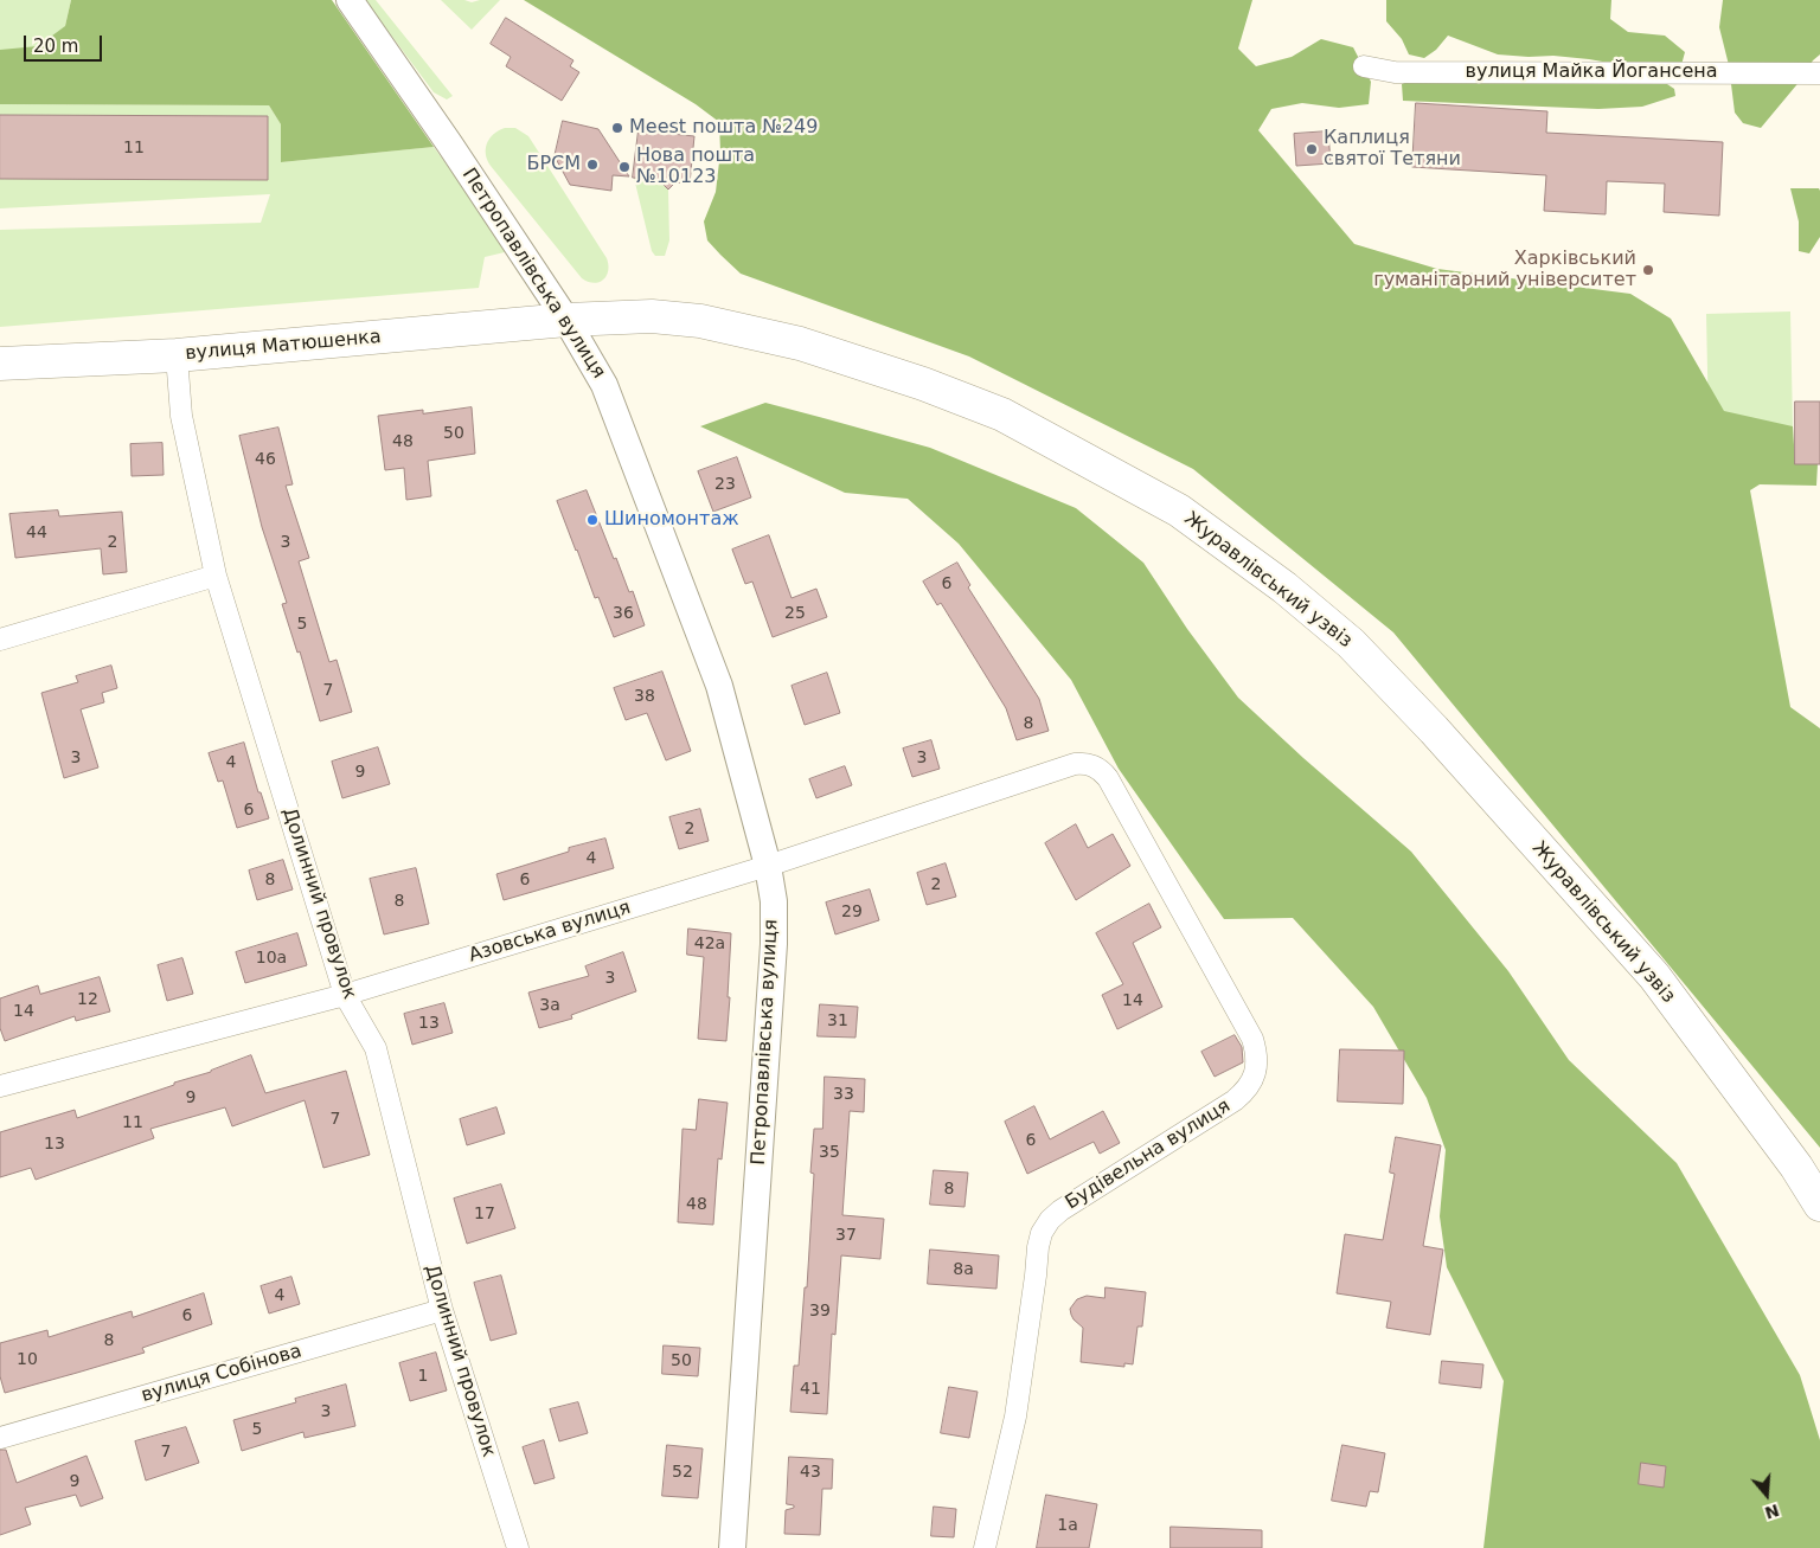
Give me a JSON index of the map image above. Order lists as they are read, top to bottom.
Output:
{
  "streets": {
    "main road": ["вулиця Матюшенка", "Журавлівський узвіз"],
    "street": [
      "вулиця Майка Йогансена",
      "Петропавлівська вулиця",
      "Долинний провулок",
      "Азовська вулиця",
      "Будівельна вулиця",
      "вулиця Собінова"
    ]
  },
  "crossings": [
    ["Петропавлівська вулиця", "вулиця Матюшенка"],
    ["Петропавлівська вулиця", "Журавлівський узвіз"],
    ["Петропавлівська вулиця", "Азовська вулиця"],
    ["вулиця Матюшенка", "Журавлівський узвіз"],
    ["вулиця Матюшенка", "Долинний провулок"],
    ["Долинний провулок", "Азовська вулиця"],
    ["Долинний провулок", "вулиця Собінова"],
    ["Азовська вулиця", "Будівельна вулиця"]
  ],
  "places": [
    "Meest пошта №249",
    "Каплиця святої Тетяни",
    "БРСМ",
    "Нова пошта №10123",
    "Харківський гуманітарний університет",
    "Шиномонтаж"
  ],
  "house_numbers": [
    "11",
    "50",
    "48",
    "46",
    "23",
    "44",
    "2",
    "3",
    "6",
    "36",
    "25",
    "5",
    "7",
    "38",
    "8",
    "3",
    "3",
    "4",
    "9",
    "6",
    "2",
    "4",
    "8",
    "6",
    "2",
    "8",
    "29",
    "42а",
    "10а",
    "3",
    "12",
    "14",
    "3а",
    "14",
    "31",
    "13",
    "33",
    "9",
    "7",
    "11",
    "6",
    "13",
    "35",
    "8",
    "48",
    "17",
    "37",
    "8а",
    "4",
    "39",
    "6",
    "8",
    "10",
    "50",
    "1",
    "41",
    "3",
    "5",
    "7",
    "52",
    "43",
    "9",
    "1а"
  ],
  "scale_bar": "20 m",
  "north": "bottom"
}
